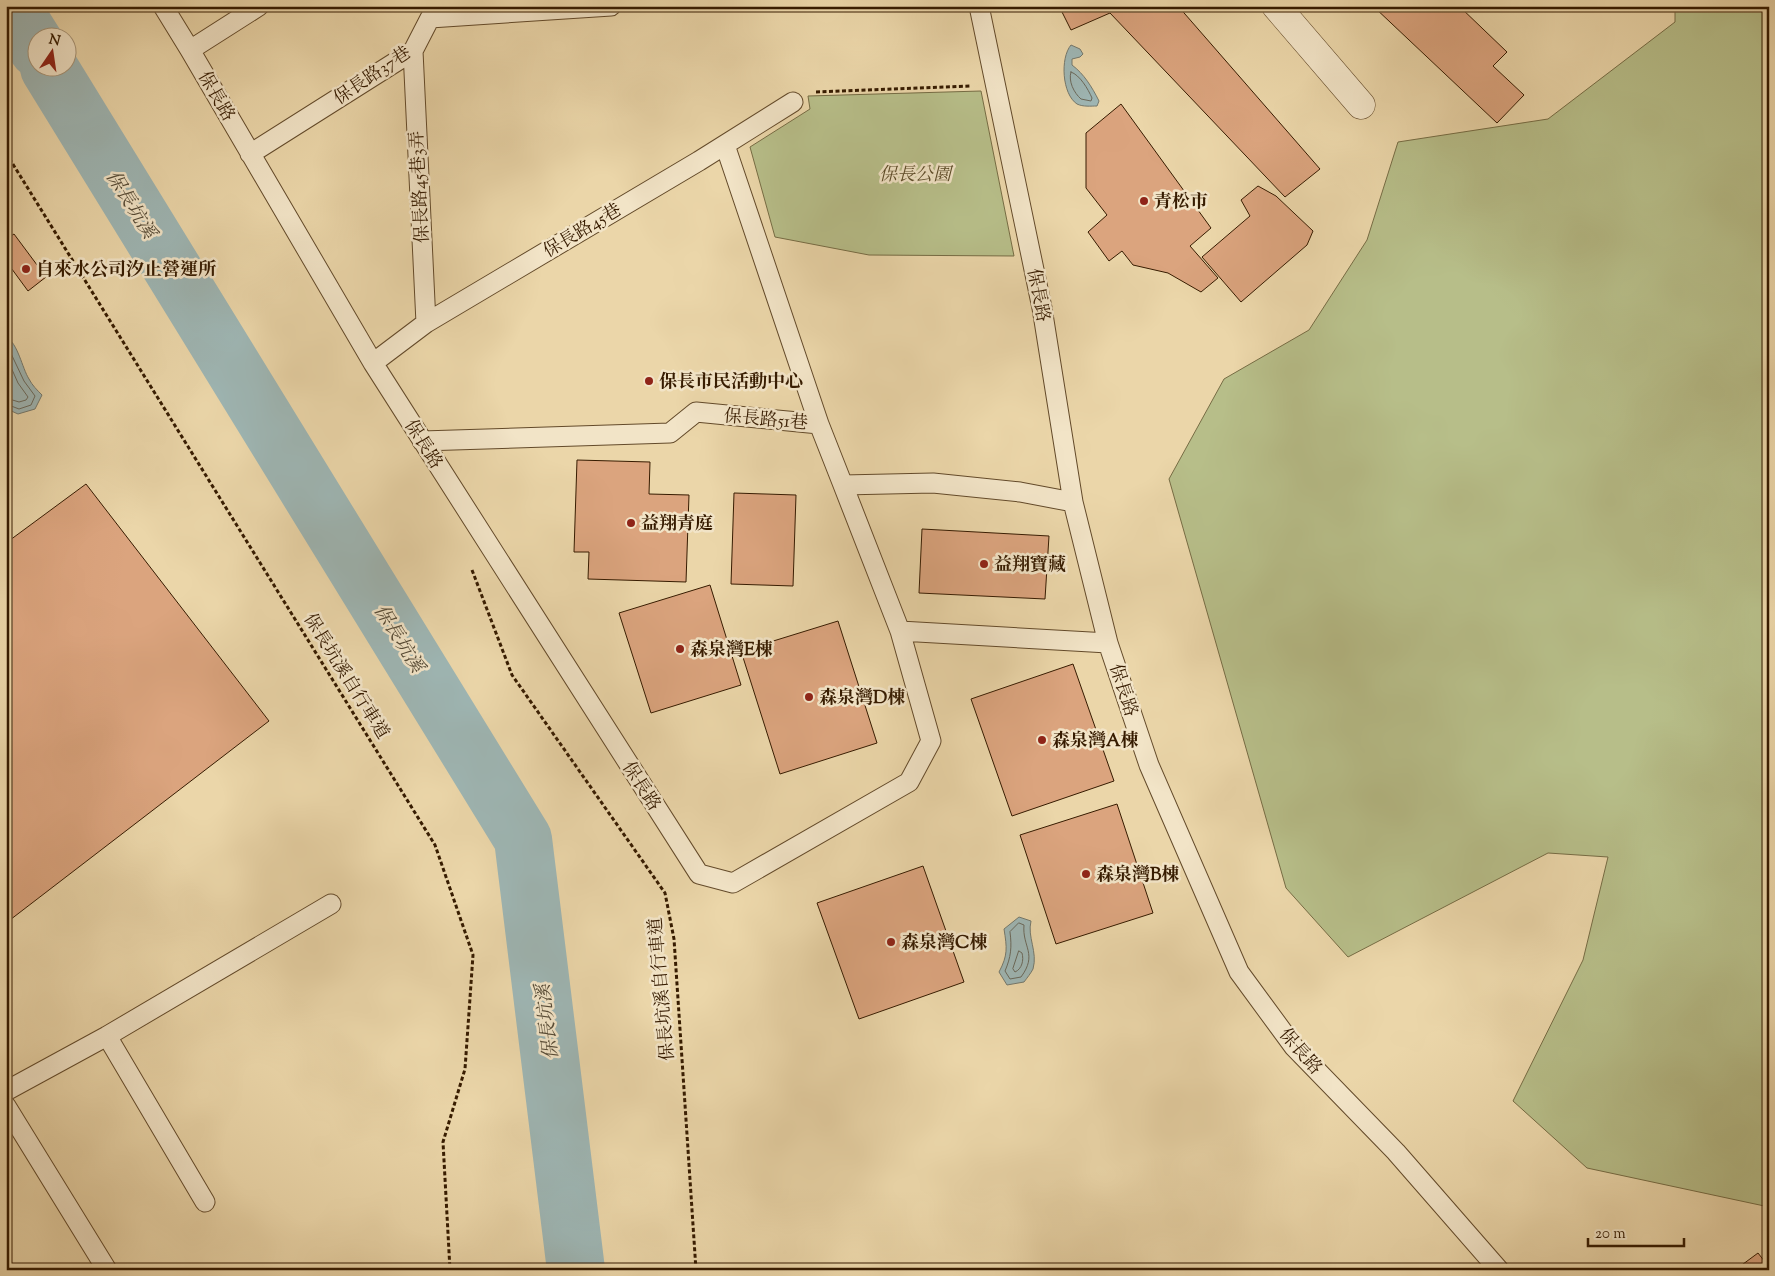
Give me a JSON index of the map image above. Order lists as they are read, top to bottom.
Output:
{
  "streets": {
    "lane": [
      "保長路37巷",
      "保長路",
      "保長路45巷3弄",
      "保長路45巷",
      "保長路51巷"
    ],
    "path": ["保長坑溪自行車道"]
  },
  "crossings": [
    ["保長路37巷", "保長路"],
    ["保長路37巷", "保長路45巷3弄"],
    ["保長路", "保長路45巷"],
    ["保長路", "保長路51巷"],
    ["保長路45巷3弄", "保長路45巷"]
  ],
  "water": ["保長坑溪"],
  "parks": ["保長公園"],
  "places": [
    "青松市",
    "自來水公司汐止營運所",
    "保長市民活動中心",
    "益翔青庭",
    "益翔寶藏",
    "森泉灣E棟",
    "森泉灣D棟",
    "森泉灣A棟",
    "森泉灣B棟",
    "森泉灣C棟"
  ],
  "scale_bar": "20 m",
  "north": "top"
}
